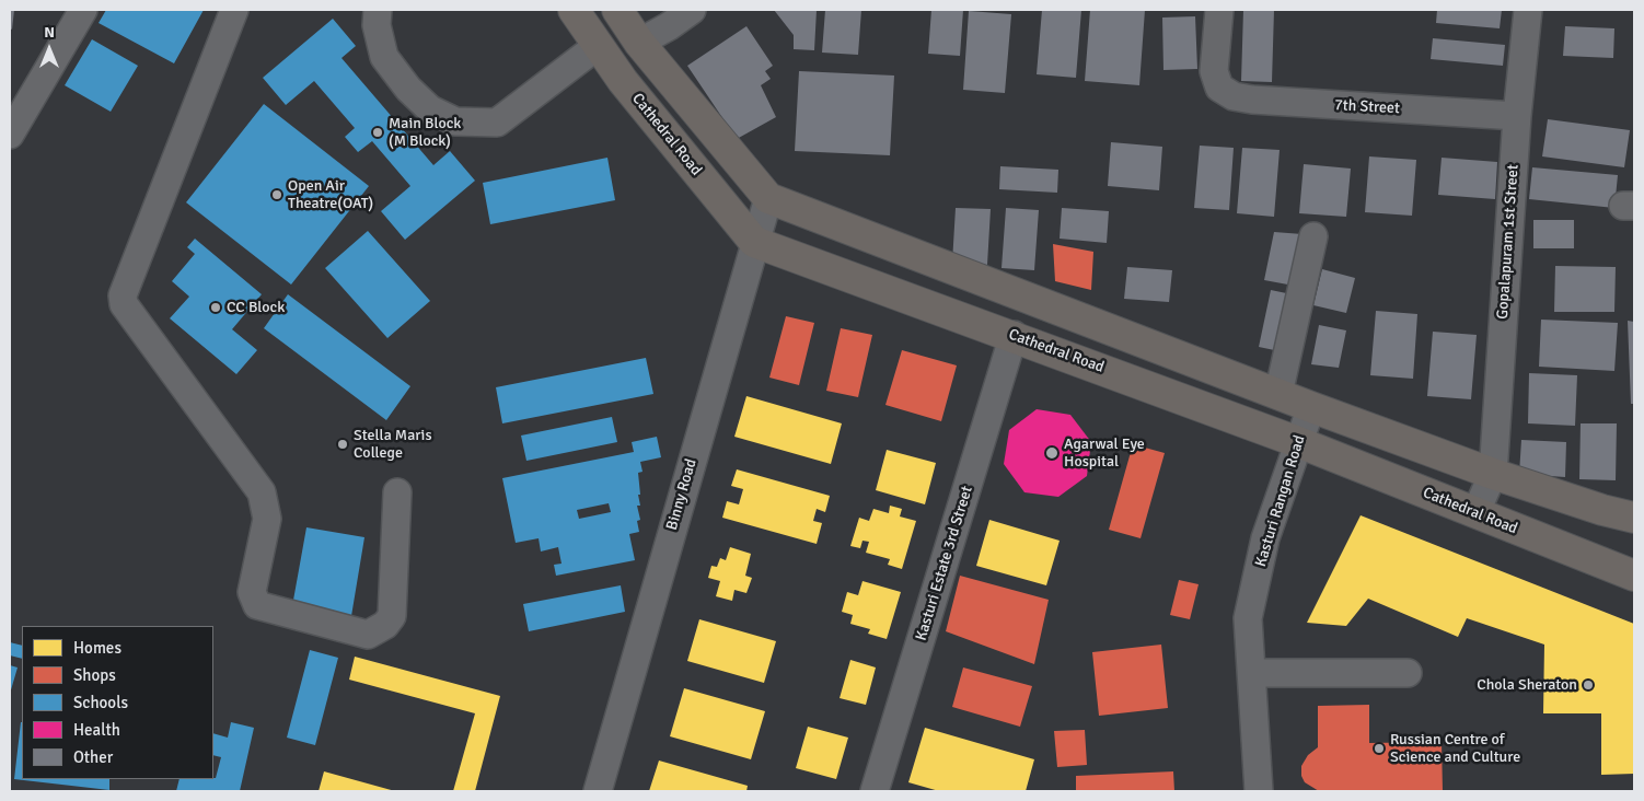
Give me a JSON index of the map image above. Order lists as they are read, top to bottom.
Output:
{
  "streets": {
    "main road": ["Cathedral Road"],
    "street": [
      "7th Street",
      "Gopalapuram 1st Street",
      "Binny Road",
      "Kasturi Rangan Road",
      "Kasturi Estate 3rd Street"
    ]
  },
  "crossings": [
    ["7th Street", "Gopalapuram 1st Street"],
    ["Cathedral Road", "Binny Road"],
    ["Cathedral Road", "Kasturi Rangan Road"],
    ["Cathedral Road", "Kasturi Estate 3rd Street"]
  ],
  "places": [
    "Main Block (M Block)",
    "Open Air Theatre(OAT)",
    "CC Block",
    "Stella Maris College",
    "Agarwal Eye Hospital",
    "Chola Sheraton",
    "Russian Centre of Science and Culture"
  ],
  "legend": [
    "Homes",
    "Shops",
    "Schools",
    "Health",
    "Other"
  ],
  "north": "top"
}
